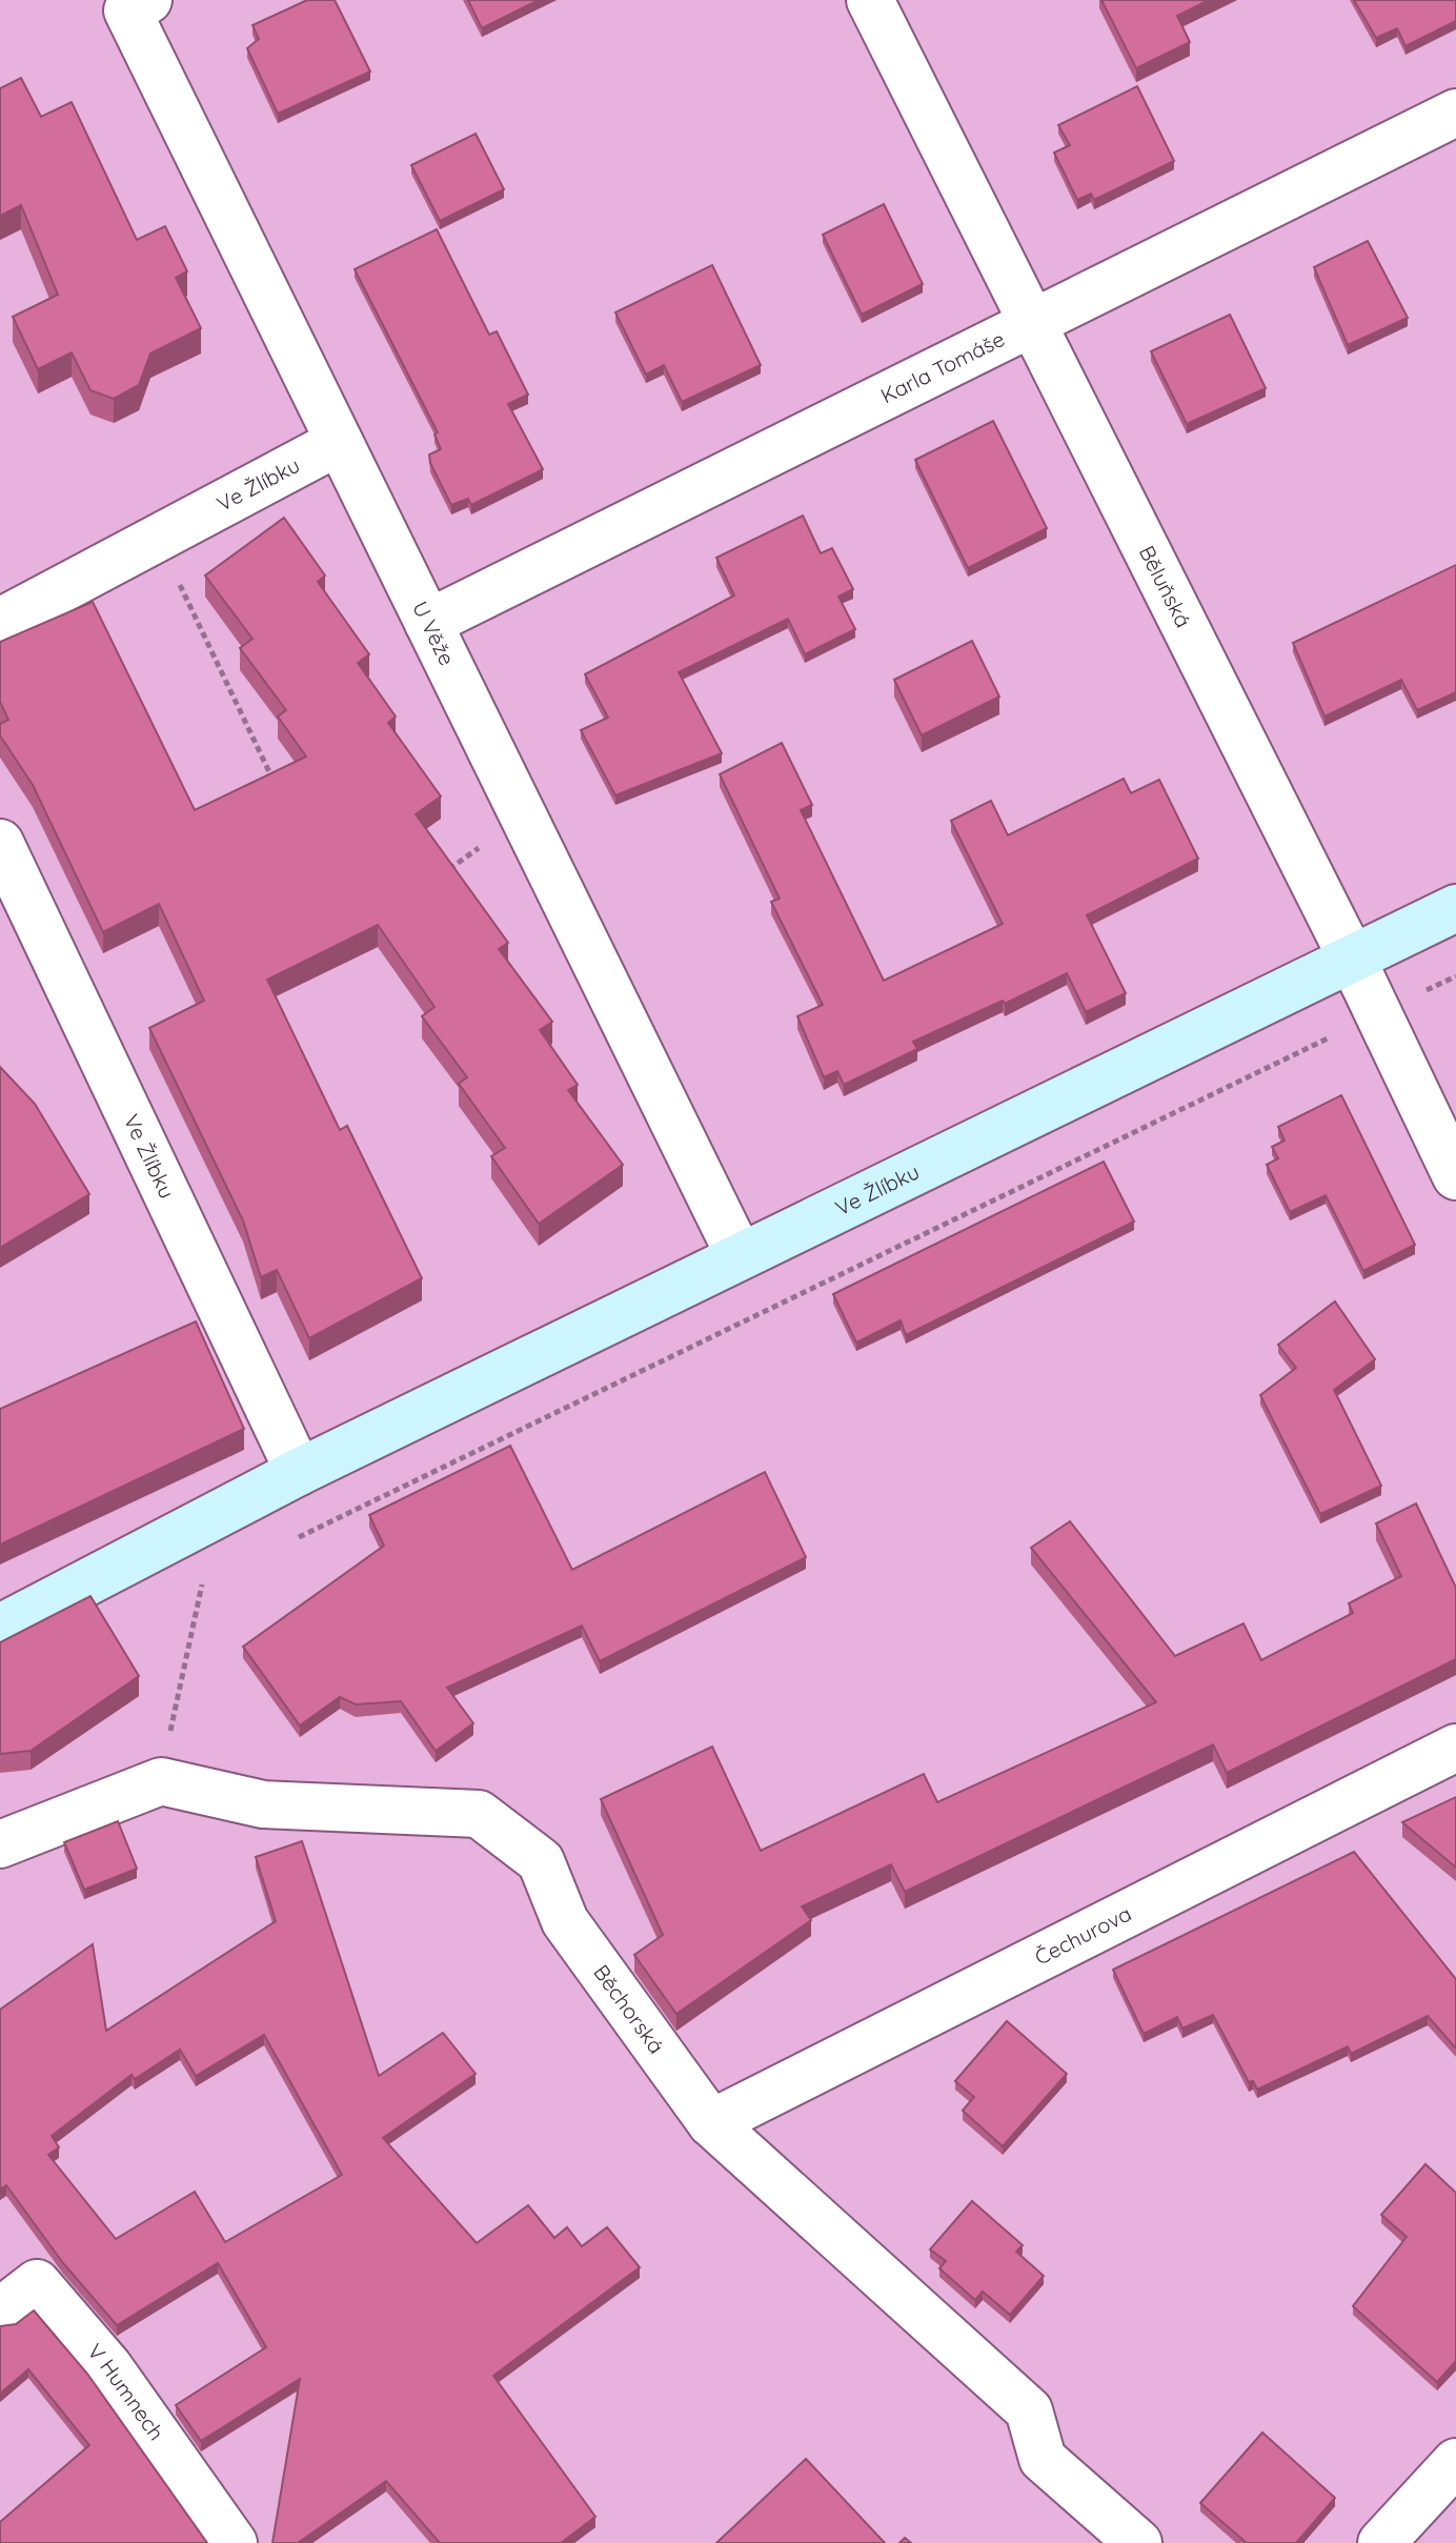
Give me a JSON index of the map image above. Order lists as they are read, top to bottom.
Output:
{
  "streets": {
    "street": [
      "Karla Tomáše",
      "Ve Žlíbku",
      "Běluňská",
      "U Věže",
      "Čechurova",
      "Běchorská",
      "V Humnech"
    ]
  },
  "crossings": [
    ["Karla Tomáše", "Běluňská"],
    ["Karla Tomáše", "U Věže"],
    ["Ve Žlíbku", "Běluňská"],
    ["Ve Žlíbku", "U Věže"],
    ["Čechurova", "Běchorská"]
  ]
}
